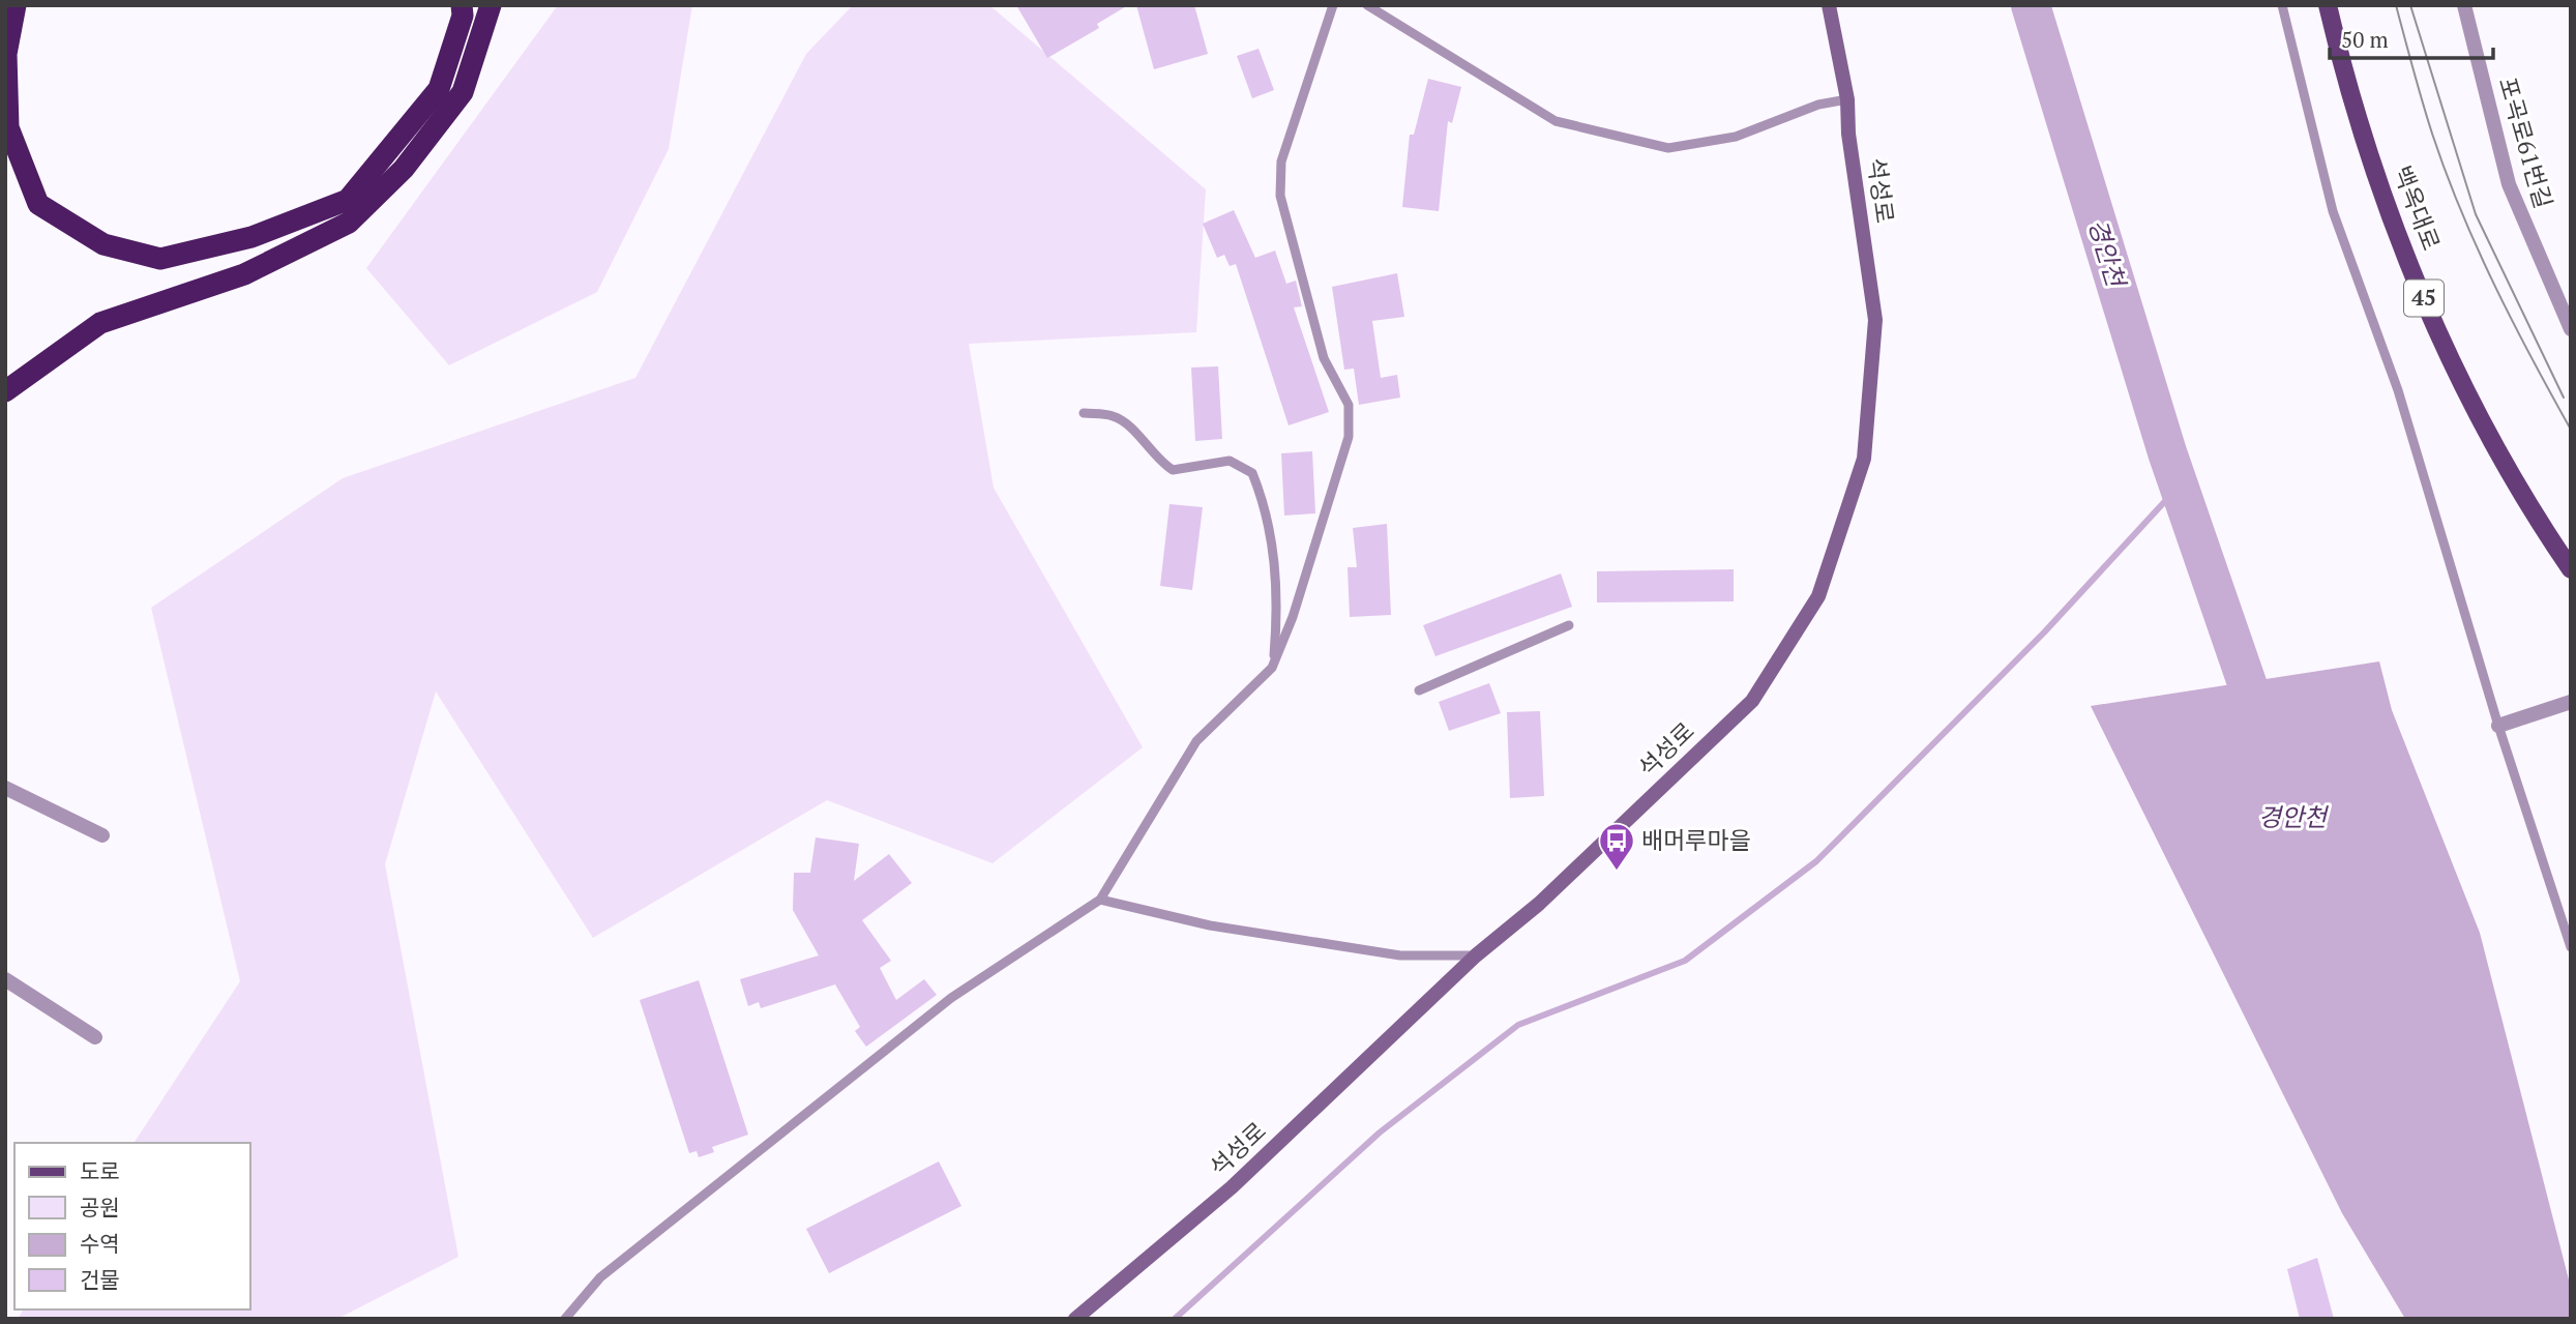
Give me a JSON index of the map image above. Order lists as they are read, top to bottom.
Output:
{
  "streets": {
    "main road": ["백옥대로", "45"],
    "street": ["포곡로61번길", "석성로"]
  },
  "water": ["경안천"],
  "places": {
    "bus stop": ["배머루마을"]
  },
  "legend": [
    "도로",
    "공원",
    "수역",
    "건물"
  ],
  "scale_bar": "50 m"
}
